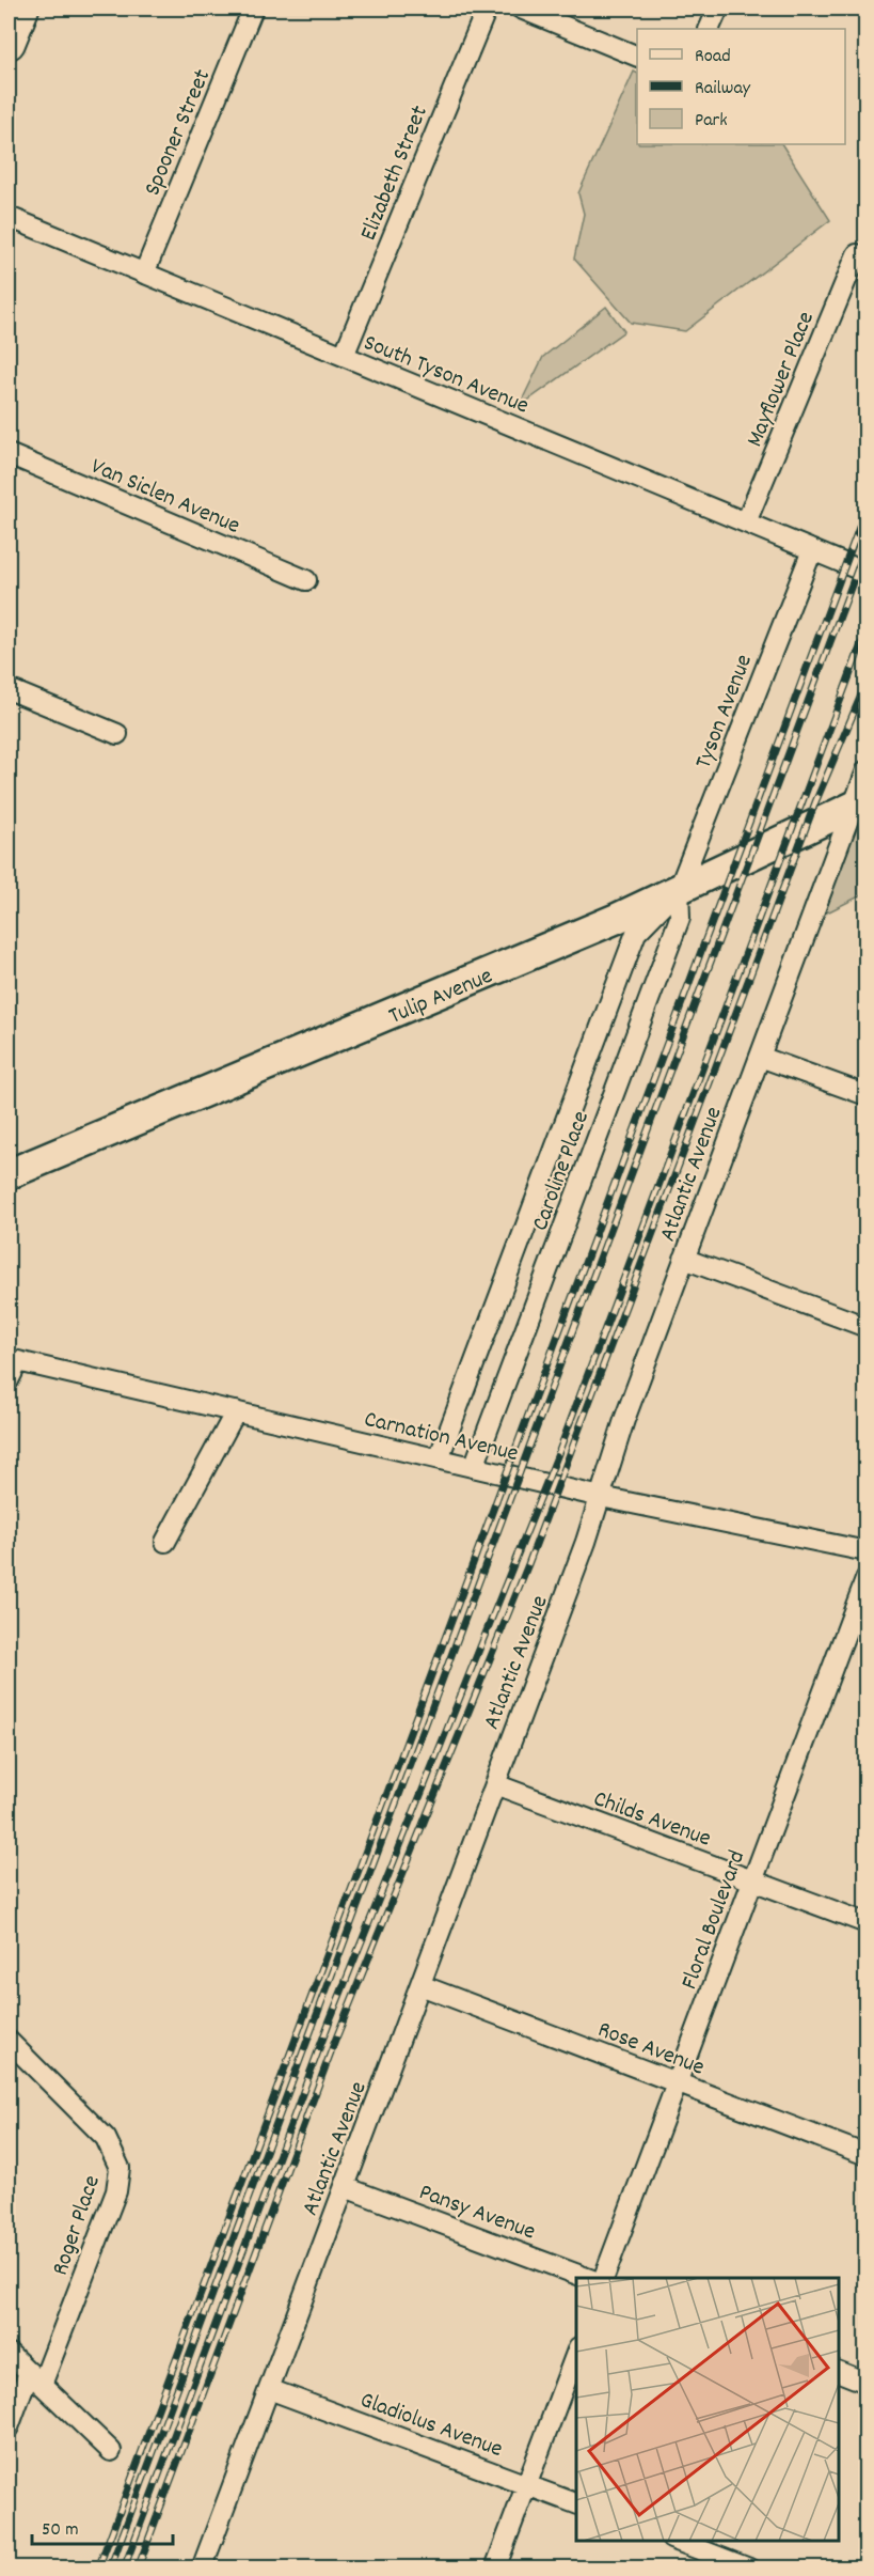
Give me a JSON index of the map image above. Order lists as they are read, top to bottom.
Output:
{
  "streets": {
    "main road": ["Tulip Avenue"],
    "street": [
      "Spooner Street",
      "Elizabeth Street",
      "South Tyson Avenue",
      "Mayflower Place",
      "Van Siclen Avenue",
      "Tyson Avenue",
      "Caroline Place",
      "Atlantic Avenue",
      "Carnation Avenue",
      "Childs Avenue",
      "Floral Boulevard",
      "Rose Avenue",
      "Pansy Avenue",
      "Roger Place",
      "Gladiolus Avenue"
    ]
  },
  "crossings": [
    ["Spooner Street", "South Tyson Avenue"],
    ["Elizabeth Street", "South Tyson Avenue"],
    ["South Tyson Avenue", "Mayflower Place"],
    ["South Tyson Avenue", "Tyson Avenue"],
    ["Tyson Avenue", "Tulip Avenue"],
    ["Tyson Avenue", "Caroline Place"],
    ["Tulip Avenue", "Caroline Place"],
    ["Tulip Avenue", "Atlantic Avenue"],
    ["Caroline Place", "Carnation Avenue"],
    ["Atlantic Avenue", "Carnation Avenue"],
    ["Atlantic Avenue", "Childs Avenue"],
    ["Atlantic Avenue", "Rose Avenue"],
    ["Atlantic Avenue", "Pansy Avenue"],
    ["Atlantic Avenue", "Gladiolus Avenue"],
    ["Childs Avenue", "Floral Boulevard"],
    ["Floral Boulevard", "Rose Avenue"]
  ],
  "legend": ["Road", "Railway", "Park"],
  "scale_bar": "50 m"
}
